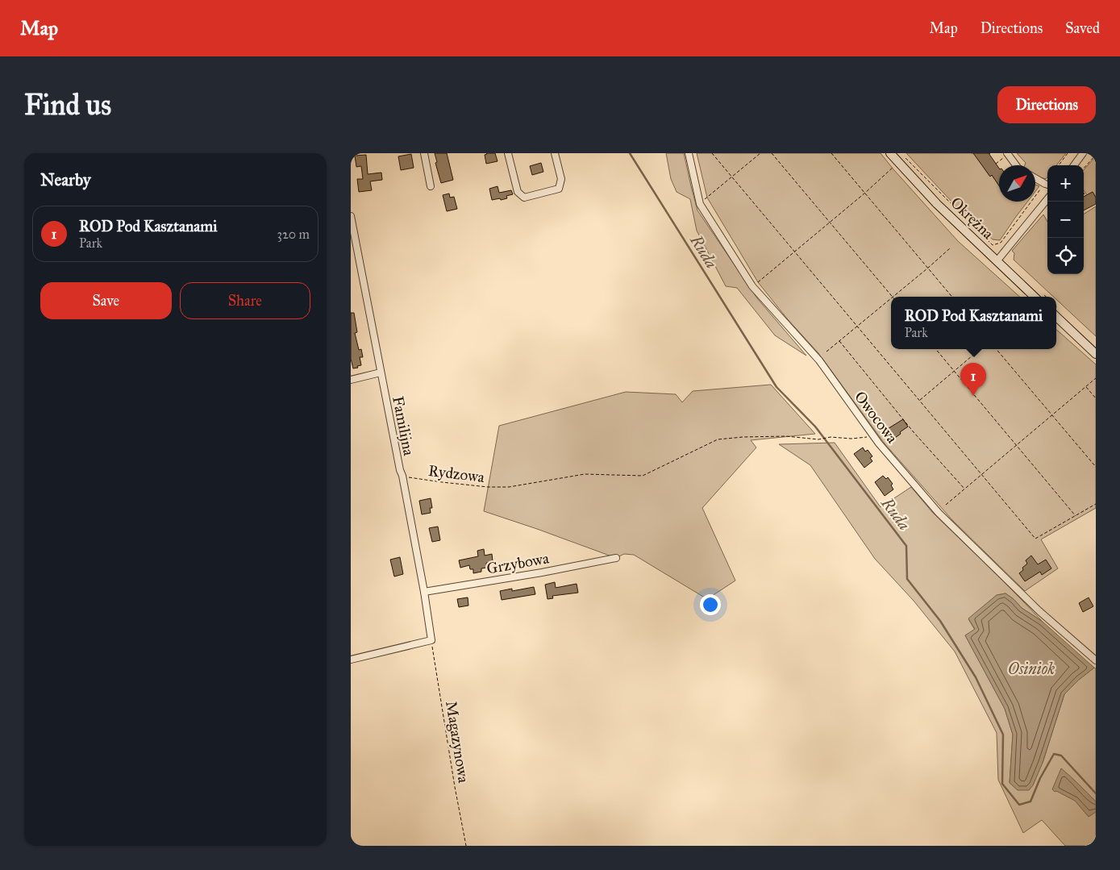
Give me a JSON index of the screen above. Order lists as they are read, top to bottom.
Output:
{
  "streets": {
    "street": [
      "Okrężna",
      "Owocowa",
      "Familijna",
      "Grzybowa"
    ],
    "path": ["Rydzowa", "Magazynowa"]
  },
  "crossings": [
    ["Familijna", "Rydzowa"],
    ["Familijna", "Grzybowa"],
    ["Familijna", "Magazynowa"]
  ],
  "water": ["Ruda", "Osiniok"],
  "north": "top right",
  "page": {
    "header": "Map",
    "nav": ["Map", "Directions", "Saved"],
    "buttons": [
      "Directions",
      ["Save", "Share"]
    ],
    "title": "Find us",
    "heading": "Nearby",
    "map_buttons": ["+", "−"],
    "list": [
      {
        "mark": "1",
        "name": "ROD Pod Kasztanami",
        "note": "Park",
        "value": "320 m"
      }
    ],
    "popup": ["ROD Pod Kasztanami", "Park"],
    "pins": "1"
  }
}
